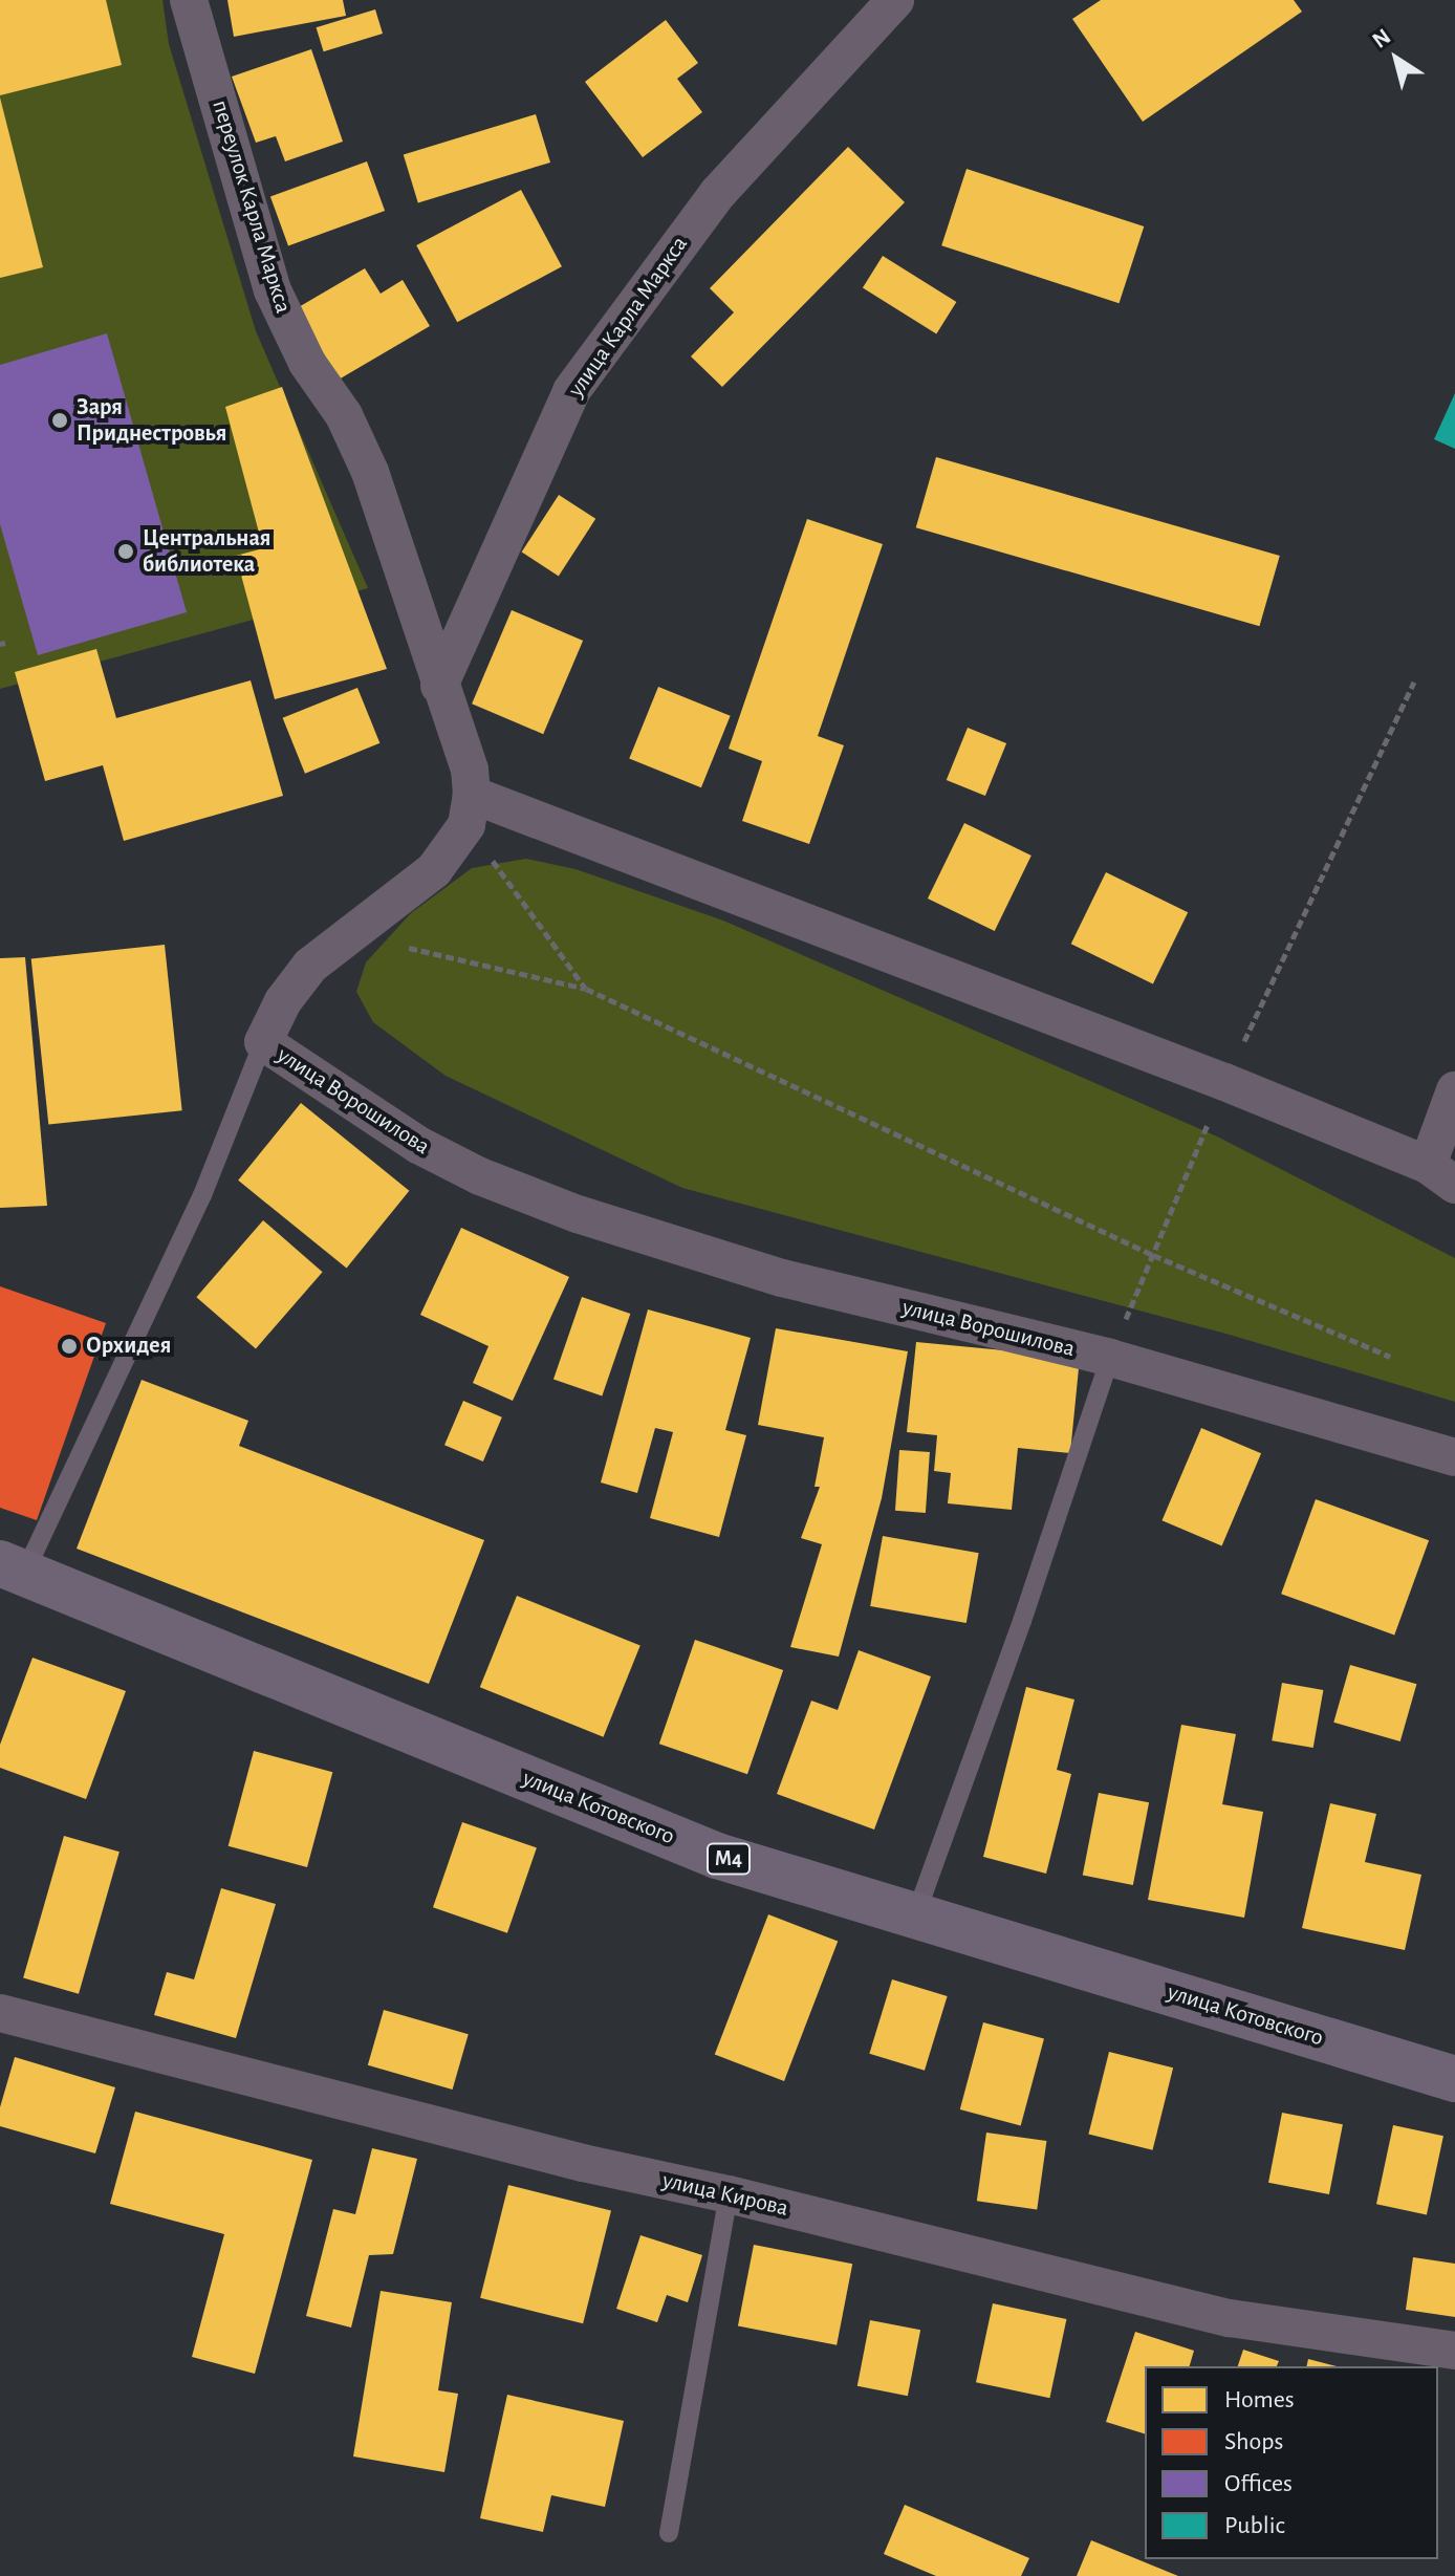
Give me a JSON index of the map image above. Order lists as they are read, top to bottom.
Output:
{
  "streets": {
    "highway": ["улица Котовского", "M4"],
    "street": [
      "переулок Карла Маркса",
      "улица Карла Маркса",
      "улица Ворошилова",
      "улица Кирова"
    ]
  },
  "crossings": [
    ["переулок Карла Маркса", "улица Карла Маркса"],
    ["переулок Карла Маркса", "улица Ворошилова"]
  ],
  "places": ["Заря Приднестровья", "Центральная библиотека", "Орхидея"],
  "legend": [
    "Homes",
    "Shops",
    "Offices",
    "Public"
  ],
  "north": "top left"
}
